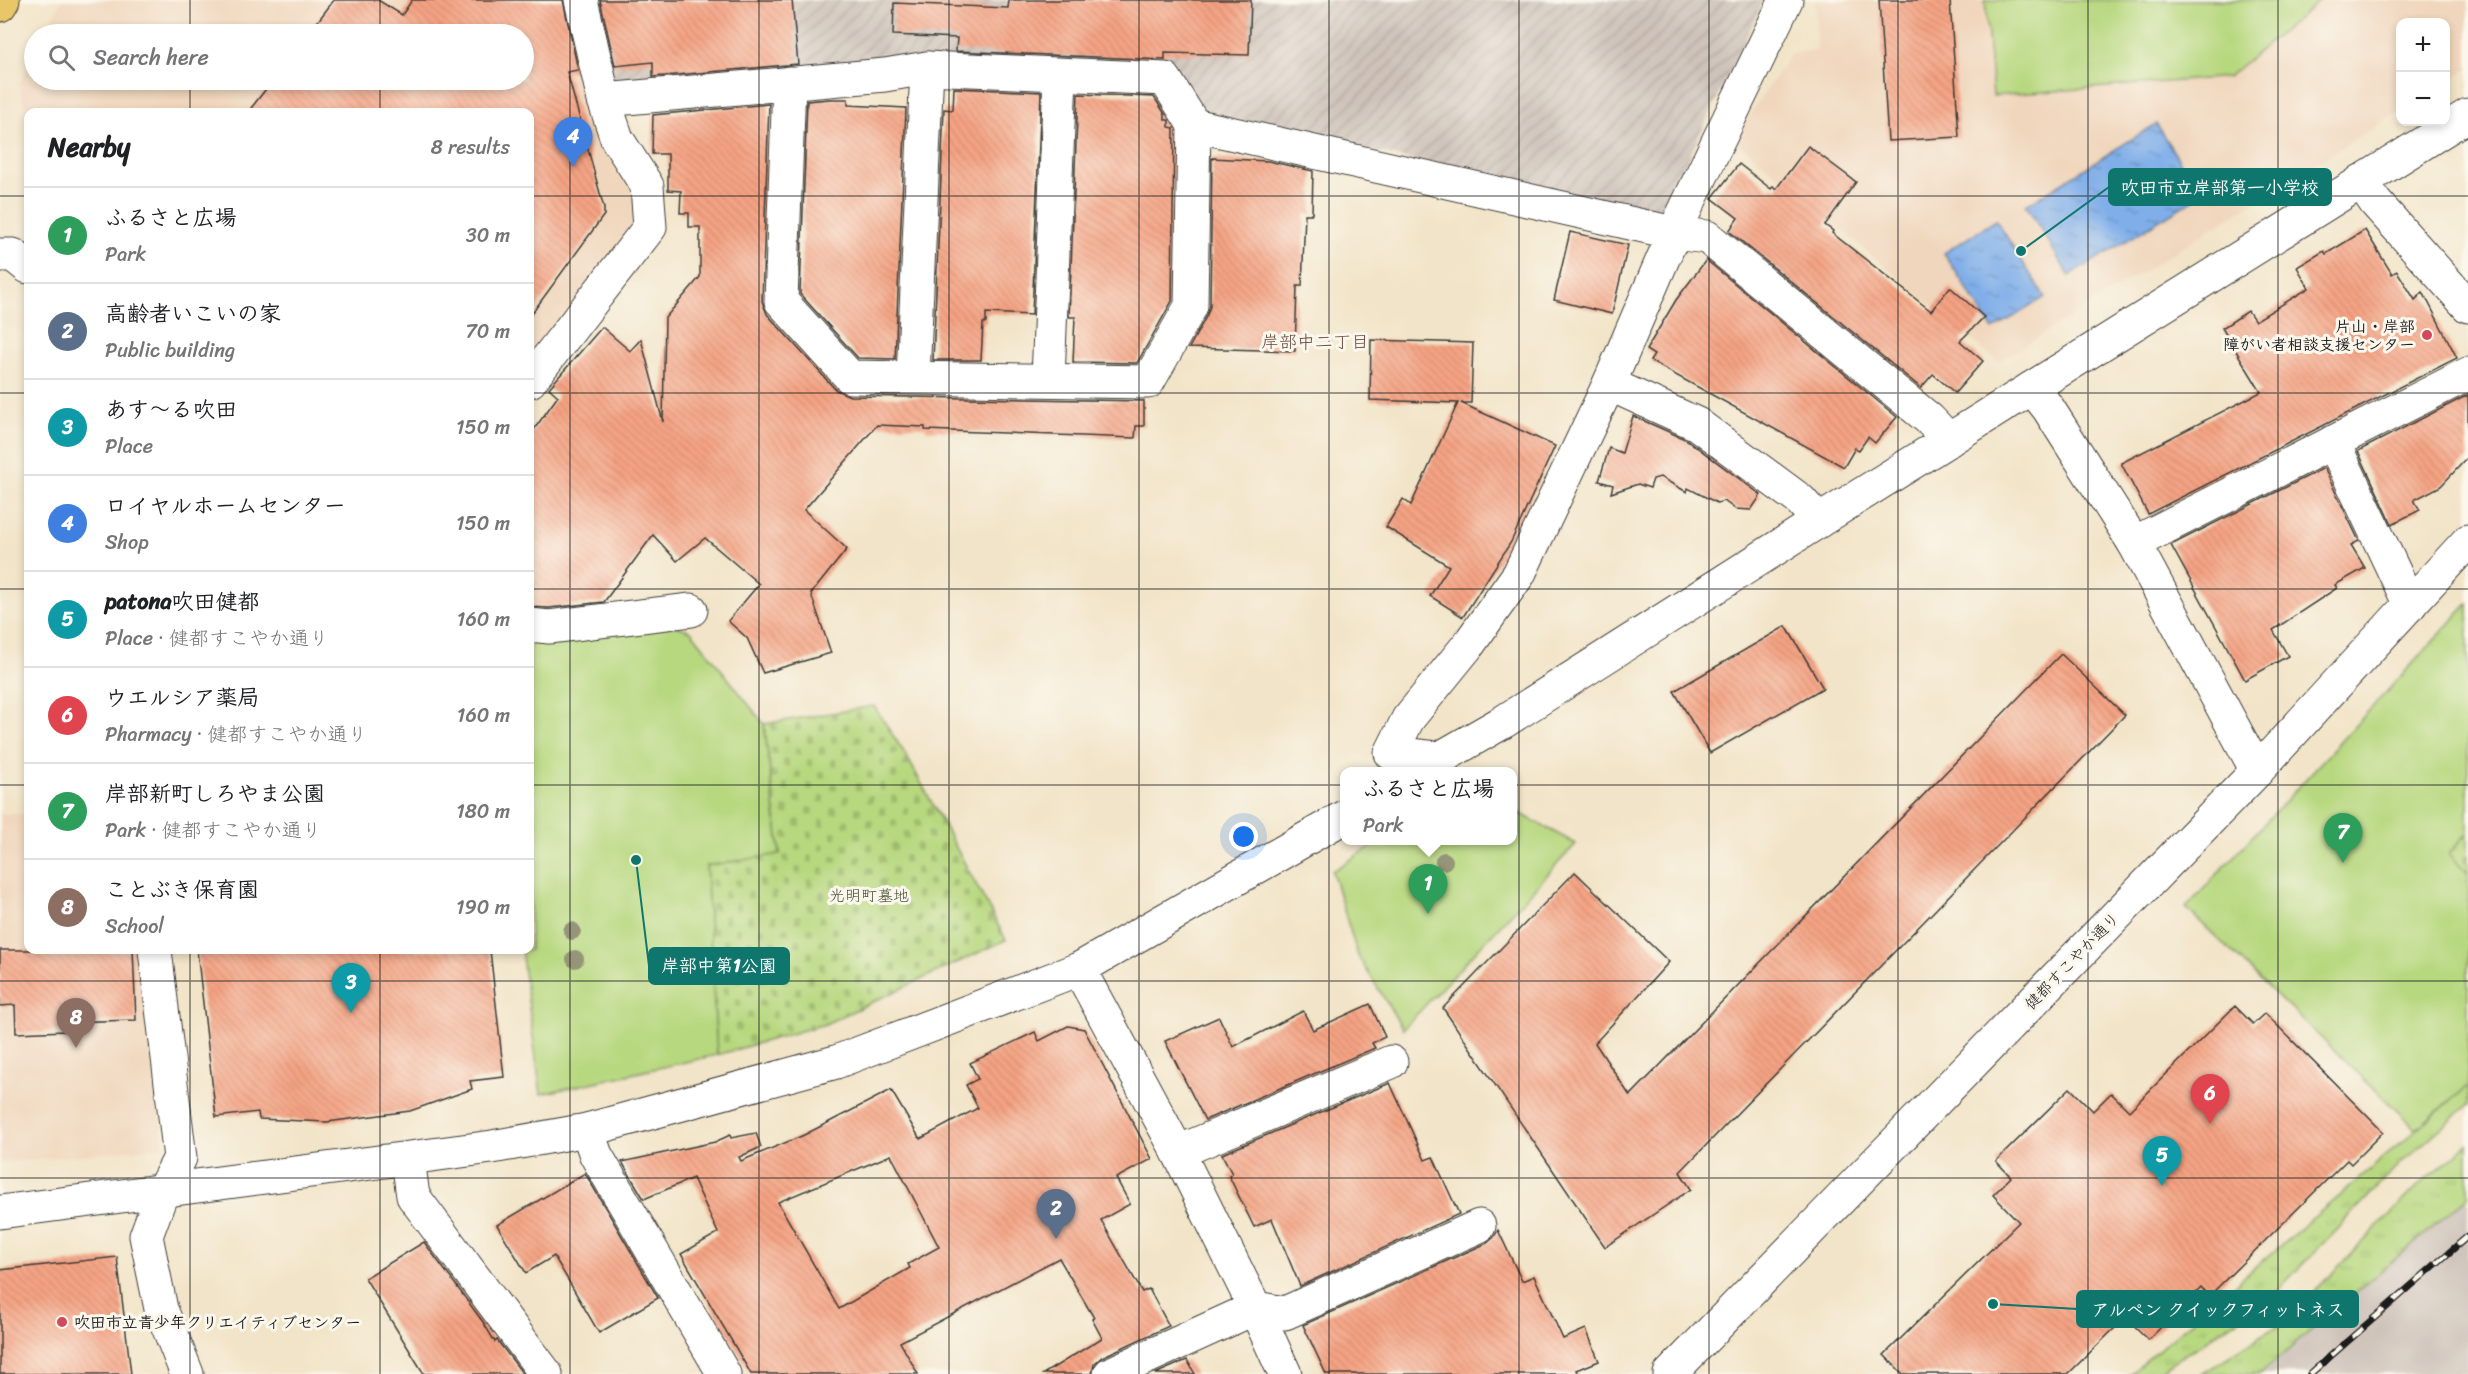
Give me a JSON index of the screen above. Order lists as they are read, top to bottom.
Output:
{
  "streets": {
    "street": ["健都すこやか通り"]
  },
  "districts": ["岸部中二丁目"],
  "parks": ["光明町墓地"],
  "places": [
    "吹田市立岸部第一小学校",
    "片山・岸部 障がい者相談支援センター",
    "岸部中第1公園",
    "アルペン クイックフィットネス",
    "吹田市立青少年クリエイティブセンター"
  ],
  "page": {
    "map_buttons": ["+", "−"],
    "search": "Search here",
    "heading": ["Nearby", "8 results"],
    "pins": [
      "4",
      "7",
      "1",
      "3",
      "8",
      "6",
      "5",
      "2"
    ],
    "list": [
      {
        "mark": "1",
        "name": "ふるさと広場",
        "note": "Park",
        "value": "30 m"
      },
      {
        "mark": "2",
        "name": "高齢者いこいの家",
        "note": "Public building",
        "value": "70 m"
      },
      {
        "mark": "3",
        "name": "あす～る吹田",
        "note": "Place",
        "value": "150 m"
      },
      {
        "mark": "4",
        "name": "ロイヤルホームセンター",
        "note": "Shop",
        "value": "150 m"
      },
      {
        "mark": "5",
        "name": "patona吹田健都",
        "note": "Place · 健都すこやか通り",
        "value": "160 m"
      },
      {
        "mark": "6",
        "name": "ウエルシア薬局",
        "note": "Pharmacy · 健都すこやか通り",
        "value": "160 m"
      },
      {
        "mark": "7",
        "name": "岸部新町しろやま公園",
        "note": "Park · 健都すこやか通り",
        "value": "180 m"
      },
      {
        "mark": "8",
        "name": "ことぶき保育園",
        "note": "School",
        "value": "190 m"
      }
    ],
    "popup": ["ふるさと広場", "Park"]
  }
}
